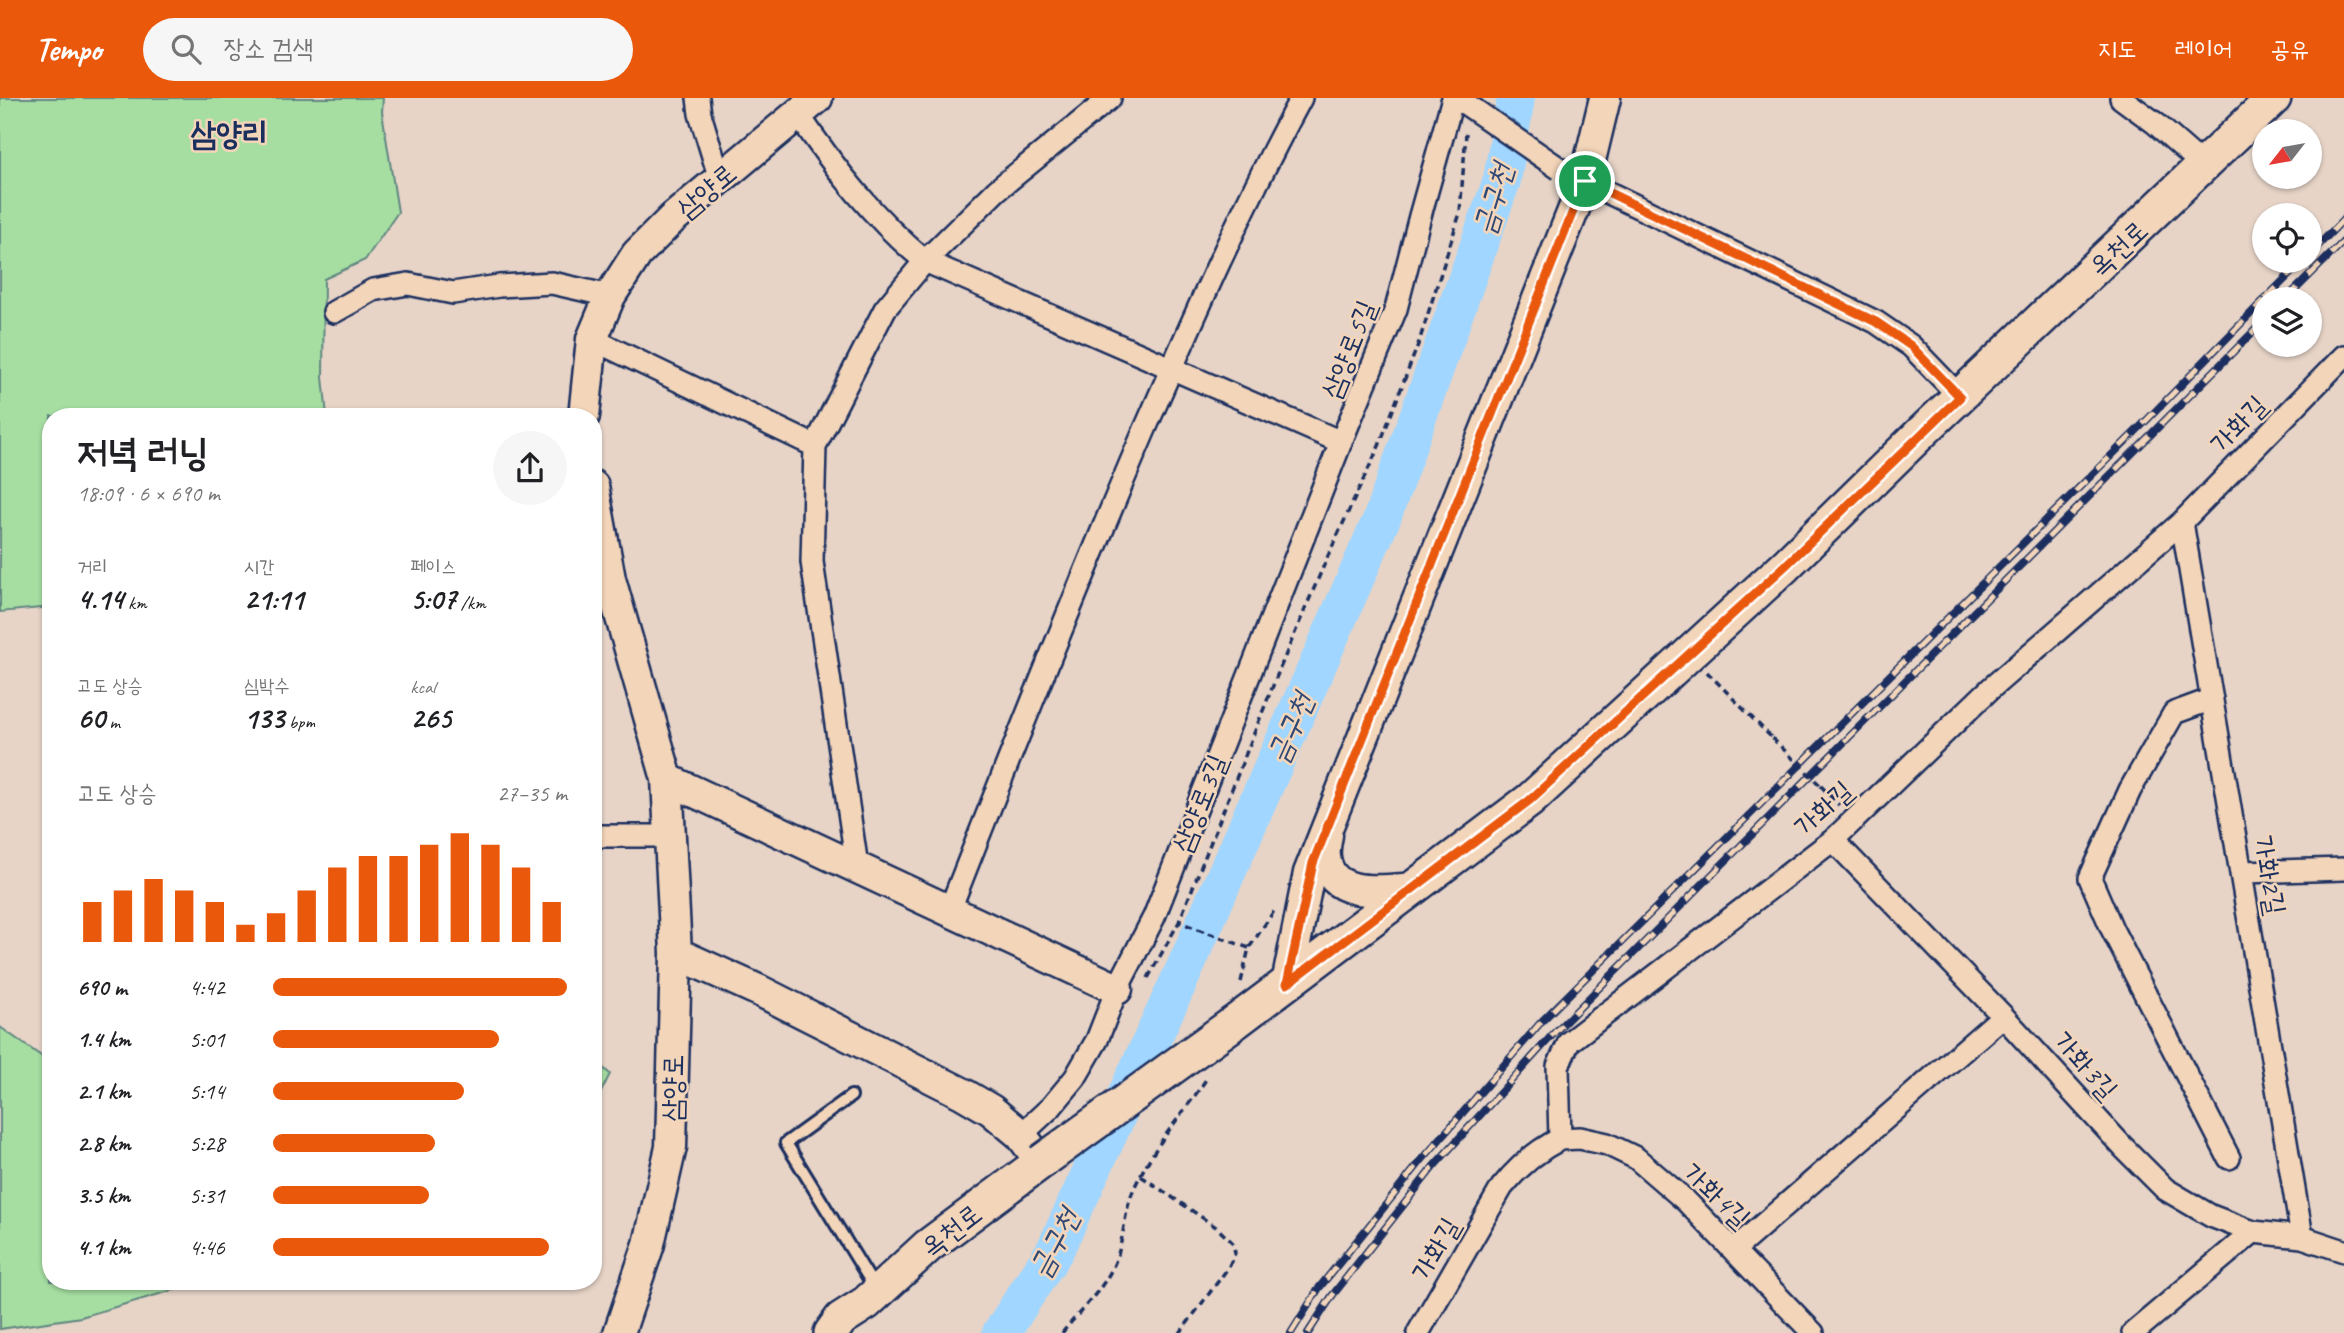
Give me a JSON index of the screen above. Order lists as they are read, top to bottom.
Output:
{
  "streets": {
    "main road": ["옥천로"],
    "street": [
      "삼양로",
      "삼양로5길",
      "가화길",
      "삼양로3길",
      "가화2길",
      "가화3길",
      "가화4길"
    ]
  },
  "crossings": [
    ["삼양로", "삼양로5길"],
    ["삼양로5길", "삼양로3길"],
    ["가화길", "가화2길"],
    ["가화길", "가화3길"],
    ["가화길", "가화4길"],
    ["가화2길", "가화3길"]
  ],
  "districts": ["삼양리"],
  "water": ["금구천"],
  "north": "bottom left",
  "page": {
    "header": "Tempo",
    "search": "장소 검색",
    "nav": ["지도", "레이어", "공유"],
    "heading": ["저녁 러닝", "18:09 · 6 × 690 m"],
    "stats": [
      ["거리", "4.14 km"],
      ["시간", "21:11"],
      ["페이스", "5:07 /km"],
      ["고도 상승", "60 m"],
      ["심박수", "133 bpm"],
      ["kcal", "265"]
    ],
    "chart": ["고도 상승", "27–35 m"],
    "list": [
      {
        "name": "690 m",
        "note": "4:42"
      },
      {
        "name": "1.4 km",
        "note": "5:01"
      },
      {
        "name": "2.1 km",
        "note": "5:14"
      },
      {
        "name": "2.8 km",
        "note": "5:28"
      },
      {
        "name": "3.5 km",
        "note": "5:31"
      },
      {
        "name": "4.1 km",
        "note": "4:46"
      }
    ]
  }
}
